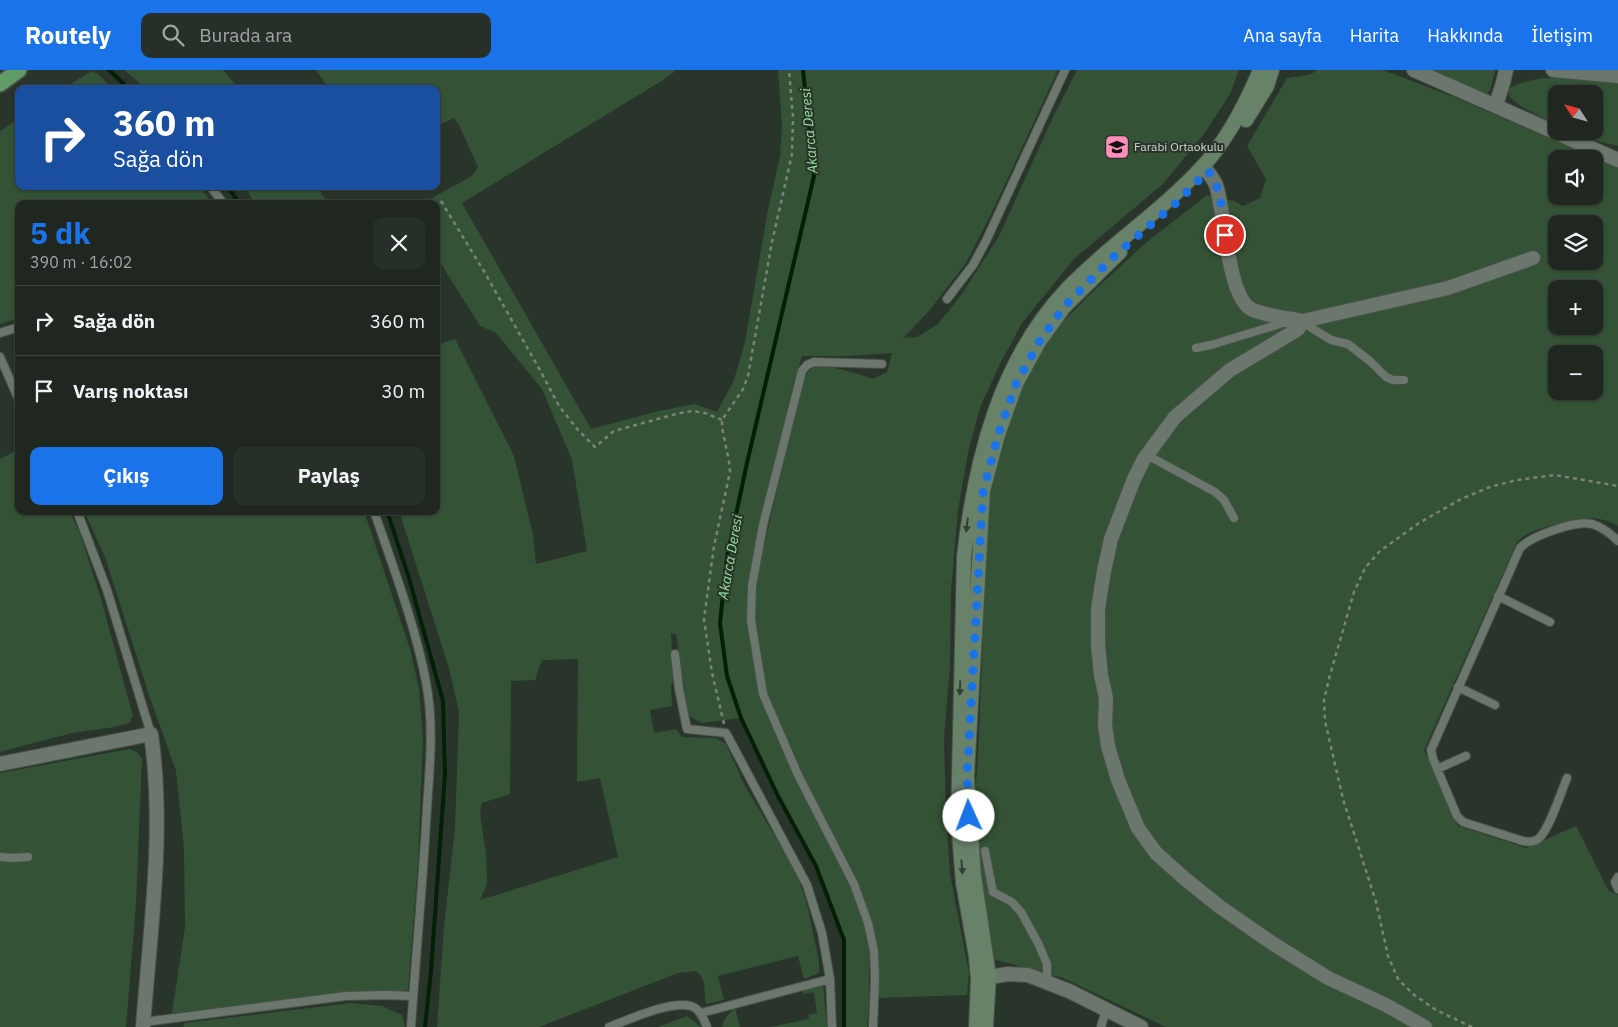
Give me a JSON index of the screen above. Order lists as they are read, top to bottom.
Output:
{
  "water": ["Akarca Deresi"],
  "places": {
    "school or university": ["Farabi Ortaokulu"]
  },
  "north": "top left",
  "page": {
    "header": "Routely",
    "search": "Burada ara",
    "nav": [
      "Ana sayfa",
      "Harita",
      "Hakkında",
      "İletişim"
    ],
    "map_buttons": ["+", "−"],
    "turn": ["360 m", "Sağa dön"],
    "heading": ["5 dk", "390 m · 16:02"],
    "list": [
      {
        "name": "Sağa dön",
        "value": "360 m"
      },
      {
        "name": "Varış noktası",
        "value": "30 m"
      }
    ],
    "buttons": ["Çıkış", "Paylaş"]
  }
}
